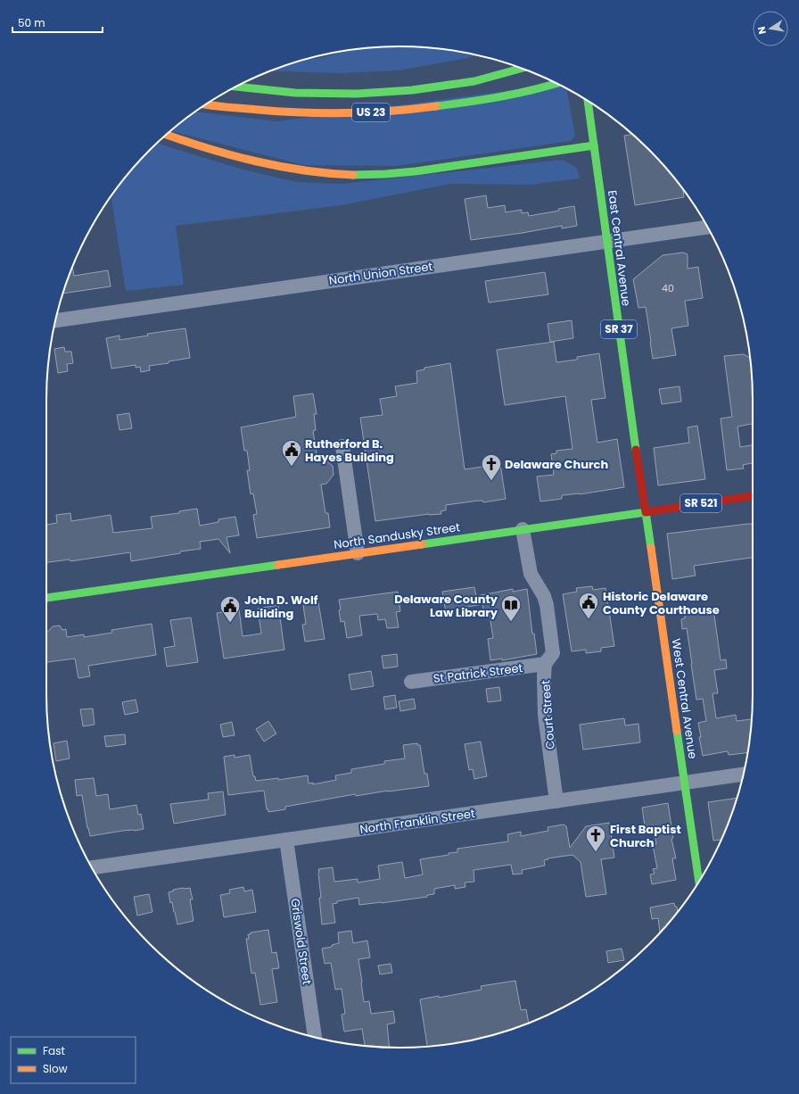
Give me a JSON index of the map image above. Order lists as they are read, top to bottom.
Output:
{
  "streets": {
    "main road": [
      "US 23",
      "East Central Avenue",
      "SR 37",
      "SR 521",
      "North Sandusky Street",
      "West Central Avenue"
    ],
    "street": [
      "North Union Street",
      "St Patrick Street",
      "Court Street",
      "North Franklin Street",
      "Griswold Street"
    ]
  },
  "crossings": [
    ["East Central Avenue", "North Union Street"],
    ["East Central Avenue", "North Sandusky Street"],
    ["East Central Avenue", "West Central Avenue"],
    ["North Sandusky Street", "West Central Avenue"],
    ["North Sandusky Street", "Court Street"],
    ["St Patrick Street", "Court Street"],
    ["West Central Avenue", "North Franklin Street"],
    ["Court Street", "North Franklin Street"],
    ["North Franklin Street", "Griswold Street"]
  ],
  "places": {
    "public building": ["Rutherford B. Hayes Building", "Historic Delaware County Courthouse", "John D. Wolf Building"],
    "church": ["Delaware Church", "First Baptist Church"],
    "library": ["Delaware County Law Library"]
  },
  "house_numbers": ["40"],
  "legend": ["Fast", "Slow"],
  "scale_bar": "50 m",
  "north": "left"
}
